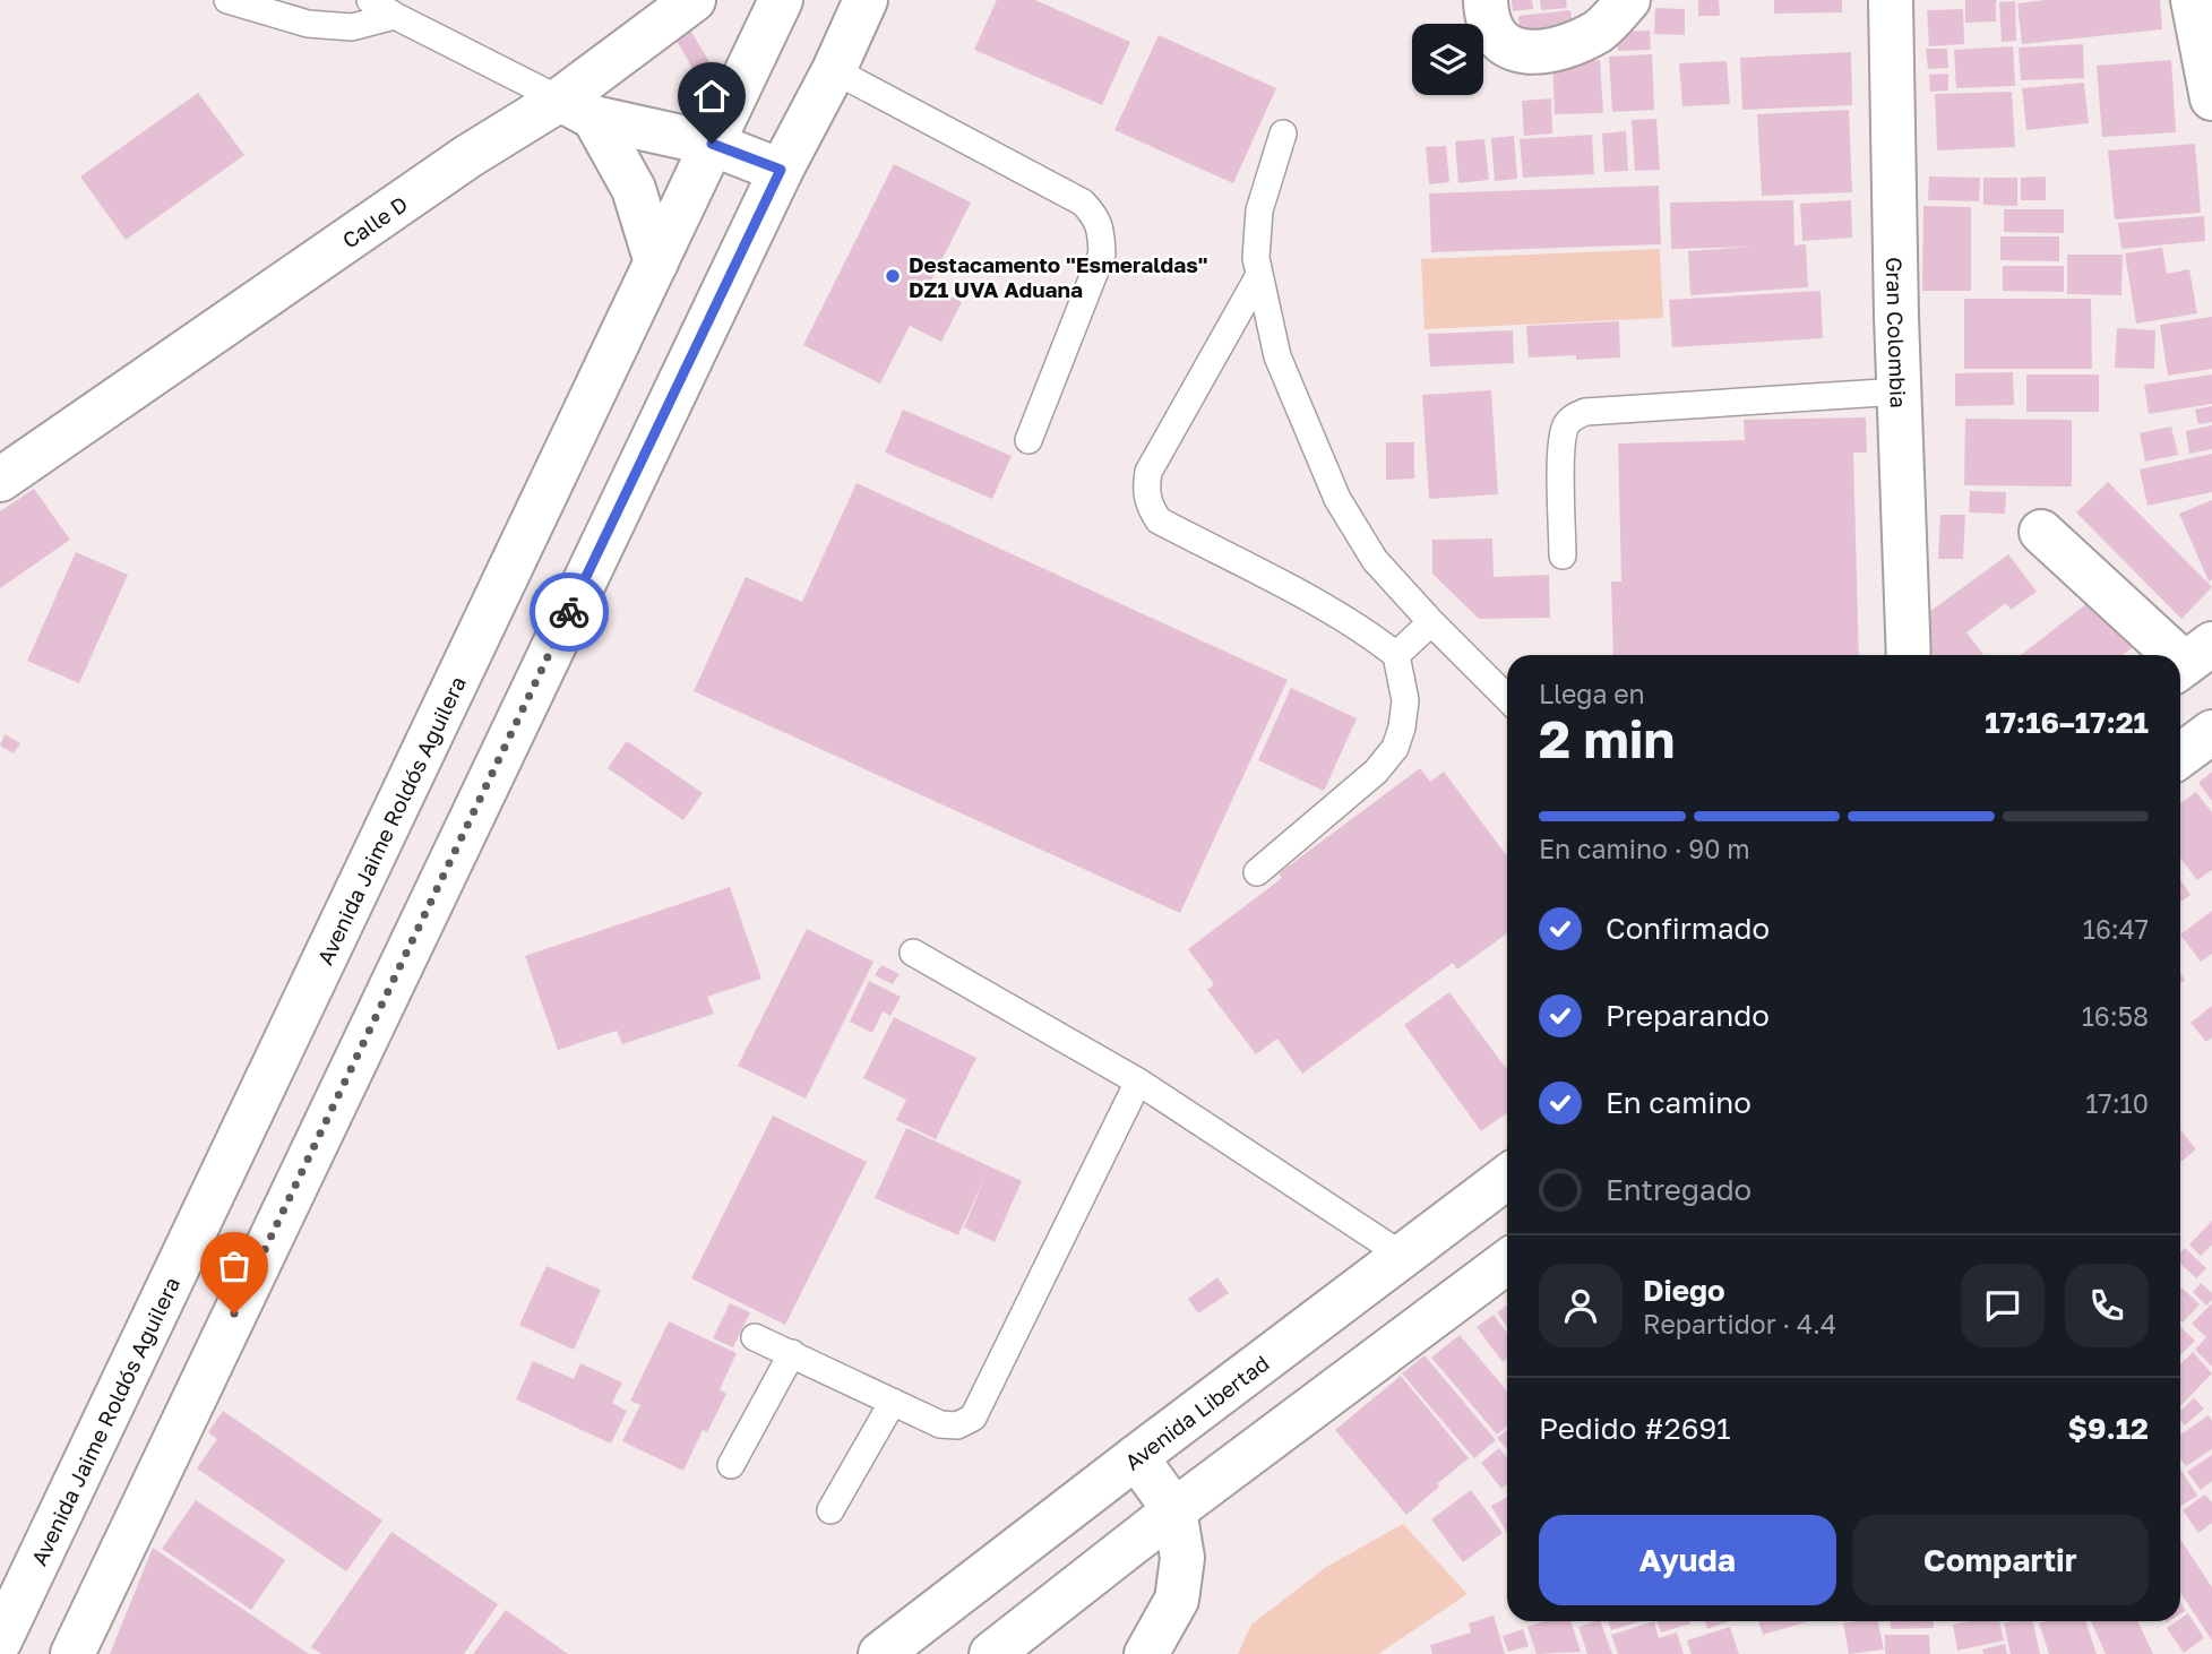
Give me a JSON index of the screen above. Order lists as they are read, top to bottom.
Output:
{
  "streets": {
    "street": [
      "Calle D",
      "Gran Colombia",
      "Avenida Jaime Roldós Aguilera",
      "Avenida Libertad"
    ]
  },
  "places": ["Destacamento \"Esmeraldas\" DZ1 UVA Aduana"],
  "page": {
    "heading": ["2 min", "Llega en", "17:16–17:21"],
    "panel": [
      "Diego",
      "Repartidor · 4.4",
      "Pedido #2691",
      "$9.12"
    ],
    "bar": "En camino · 90 m",
    "list": [
      ["Confirmado", "16:47"],
      ["Preparando", "16:58"],
      ["En camino", "17:10"],
      "Entregado"
    ],
    "buttons": ["Ayuda", "Compartir"]
  }
}
